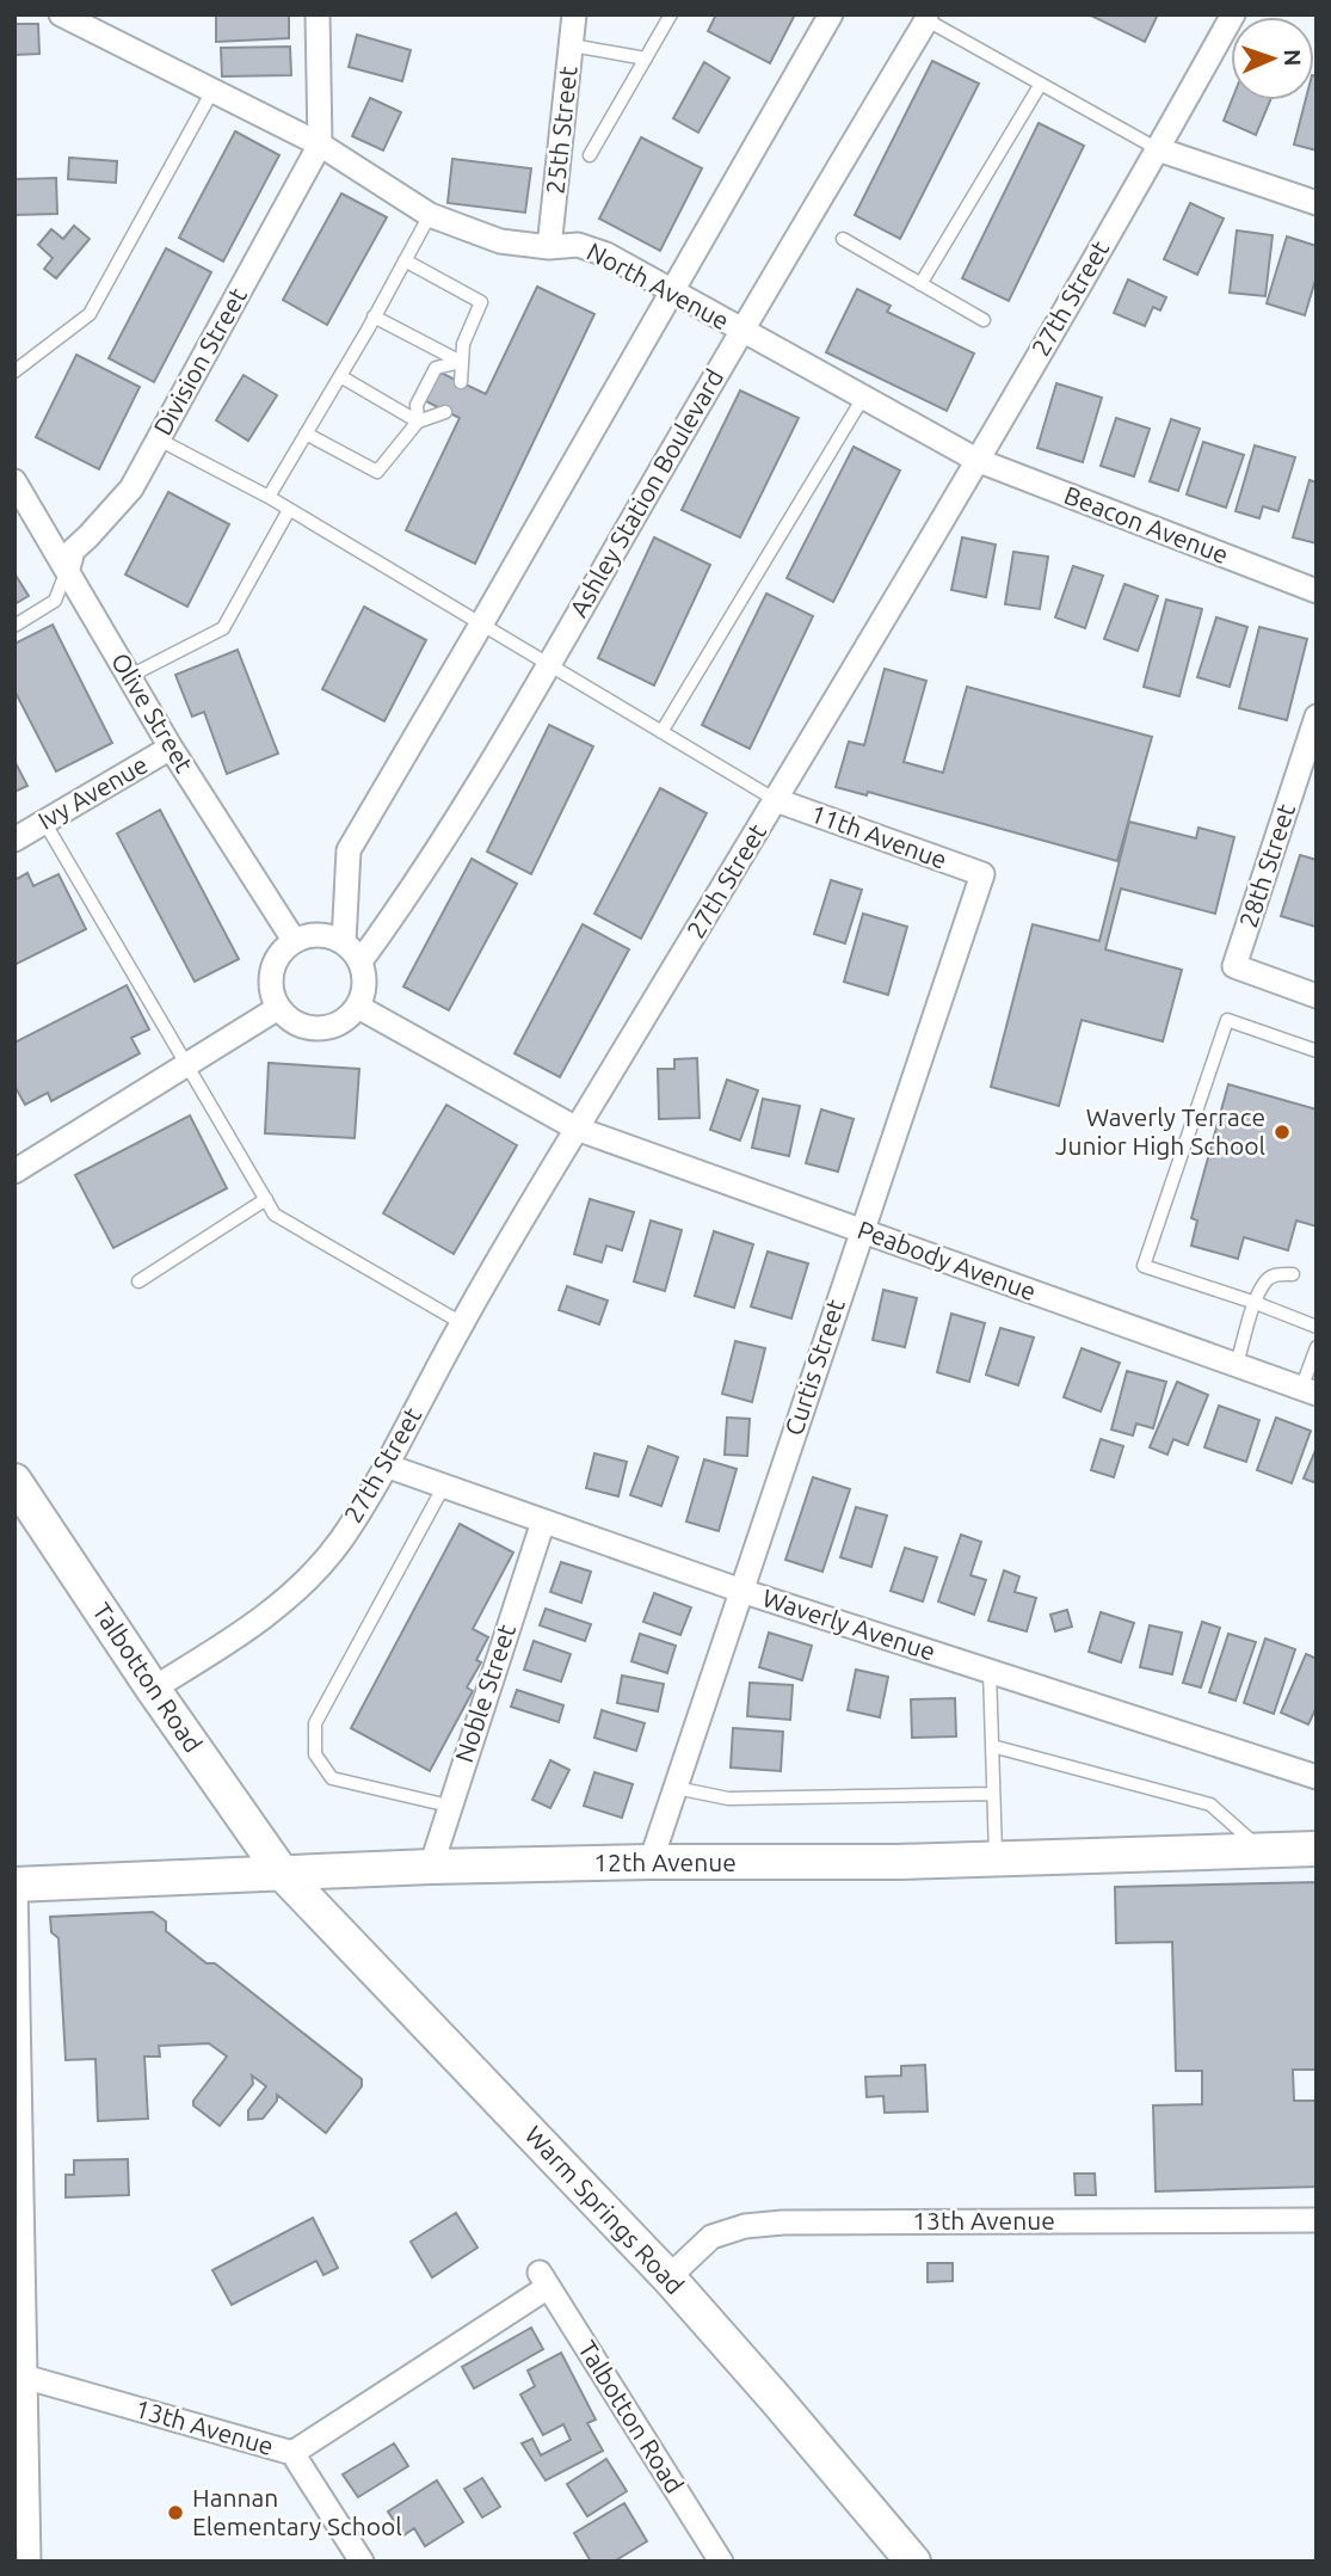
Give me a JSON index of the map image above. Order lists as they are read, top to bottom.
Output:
{
  "streets": {
    "main road": ["Talbotton Road", "12th Avenue", "Warm Springs Road"],
    "street": [
      "25th Street",
      "North Avenue",
      "27th Street",
      "Division Street",
      "Ashley Station Boulevard",
      "Beacon Avenue",
      "Olive Street",
      "Ivy Avenue",
      "11th Avenue",
      "28th Street",
      "Peabody Avenue",
      "Curtis Street",
      "Waverly Avenue",
      "Noble Street",
      "13th Avenue"
    ]
  },
  "crossings": [
    ["25th Street", "North Avenue"],
    ["North Avenue", "27th Street"],
    ["North Avenue", "Division Street"],
    ["North Avenue", "Ashley Station Boulevard"],
    ["North Avenue", "Beacon Avenue"],
    ["27th Street", "Beacon Avenue"],
    ["27th Street", "11th Avenue"],
    ["27th Street", "Peabody Avenue"],
    ["27th Street", "Waverly Avenue"],
    ["27th Street", "Talbotton Road"],
    ["Division Street", "Olive Street"],
    ["Ashley Station Boulevard", "Olive Street"],
    ["Olive Street", "Ivy Avenue"],
    ["11th Avenue", "Curtis Street"],
    ["Peabody Avenue", "Curtis Street"],
    ["Curtis Street", "Waverly Avenue"],
    ["Curtis Street", "12th Avenue"],
    ["Waverly Avenue", "Noble Street"],
    ["Talbotton Road", "12th Avenue"],
    ["Talbotton Road", "Warm Springs Road"],
    ["Talbotton Road", "13th Avenue"],
    ["Noble Street", "12th Avenue"],
    ["12th Avenue", "Warm Springs Road"],
    ["Warm Springs Road", "13th Avenue"]
  ],
  "places": ["Waverly Terrace Junior High School", "Hannan Elementary School"],
  "north": "right"
}
